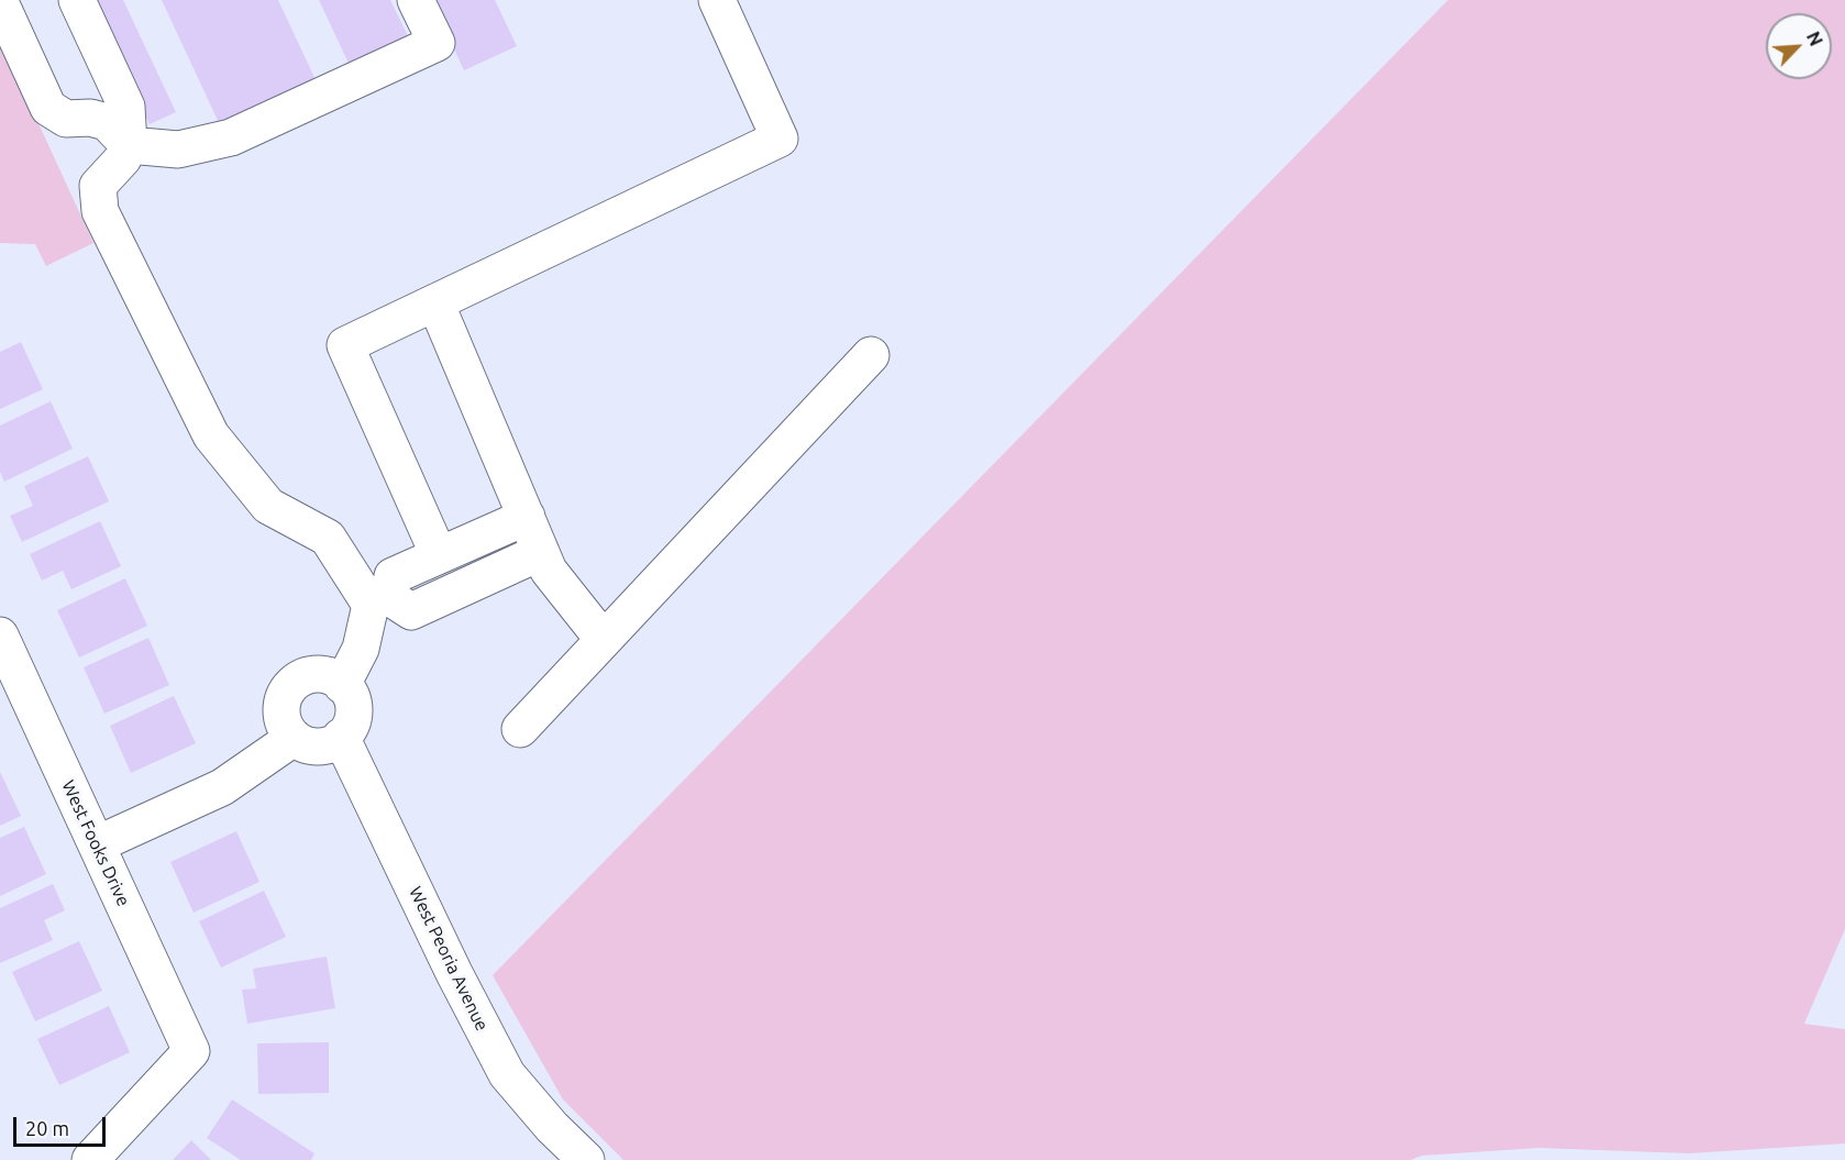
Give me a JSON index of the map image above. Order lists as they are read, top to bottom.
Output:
{
  "streets": {
    "street": ["West Fooks Drive", "West Peoria Avenue"]
  },
  "scale_bar": "20 m",
  "north": "top right"
}
